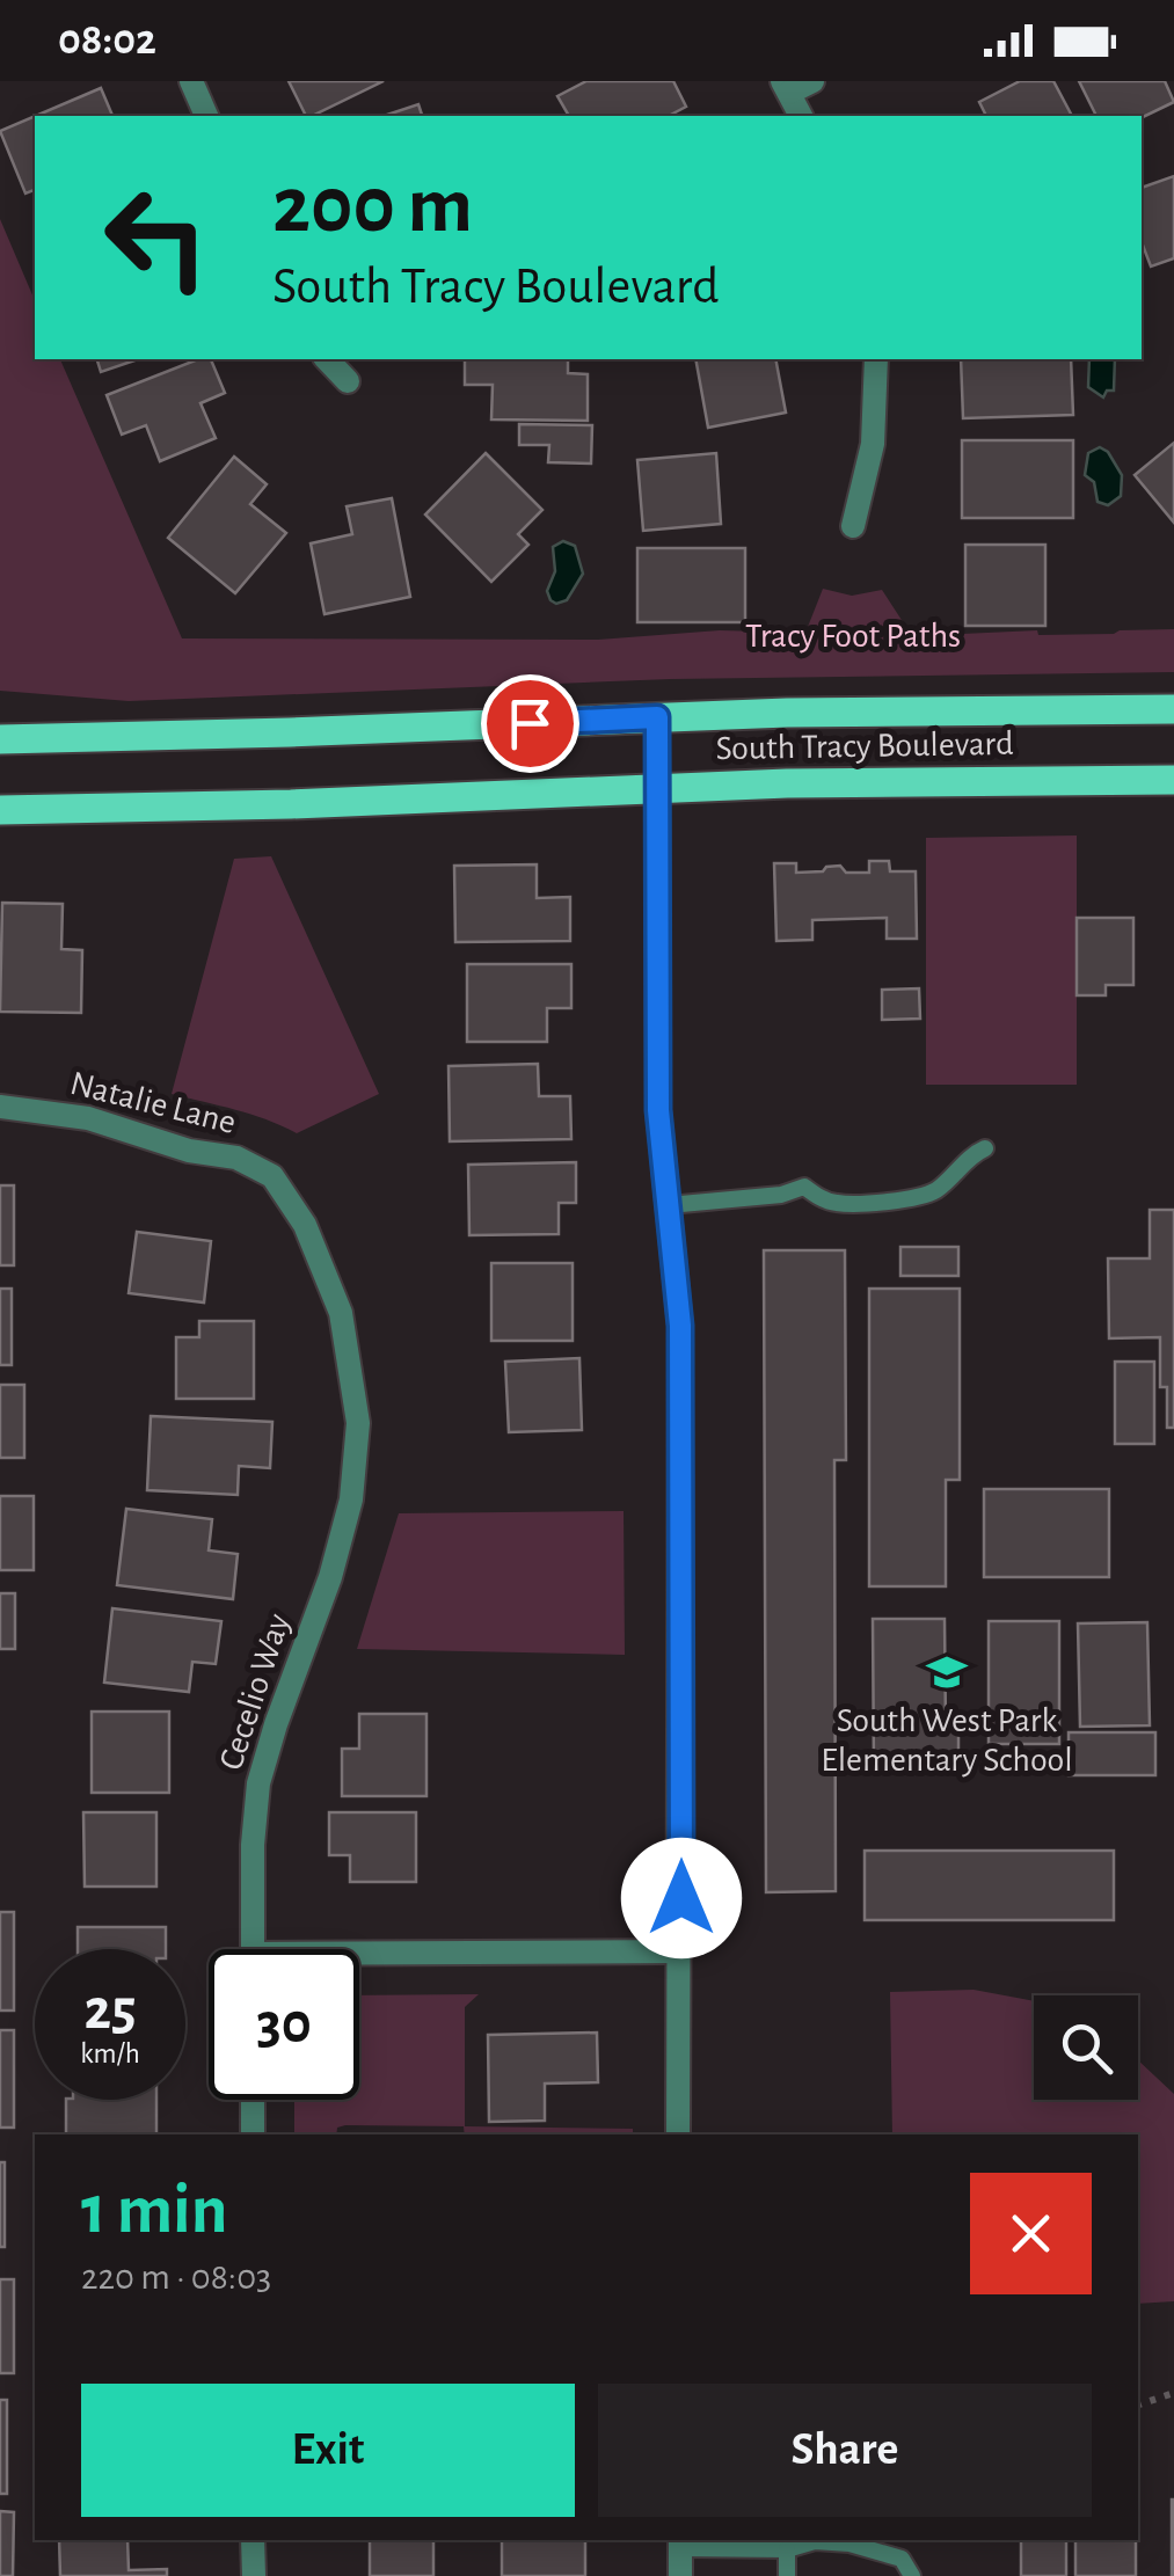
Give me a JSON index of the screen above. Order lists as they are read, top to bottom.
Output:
{
  "streets": {
    "main road": ["South Tracy Boulevard"],
    "street": ["Natalie Lane", "Cecelio Way"]
  },
  "crossings": [
    ["Natalie Lane", "Cecelio Way"]
  ],
  "parks": ["Tracy Foot Paths"],
  "places": {
    "school or university": ["South West Park Elementary School"]
  },
  "page": {
    "status": "08:02",
    "turn": ["200 m", "South Tracy Boulevard"],
    "speed": "25 km/h",
    "limit": "30",
    "heading": ["1 min", "220 m · 08:03"],
    "buttons": ["Exit", "Share"]
  }
}
